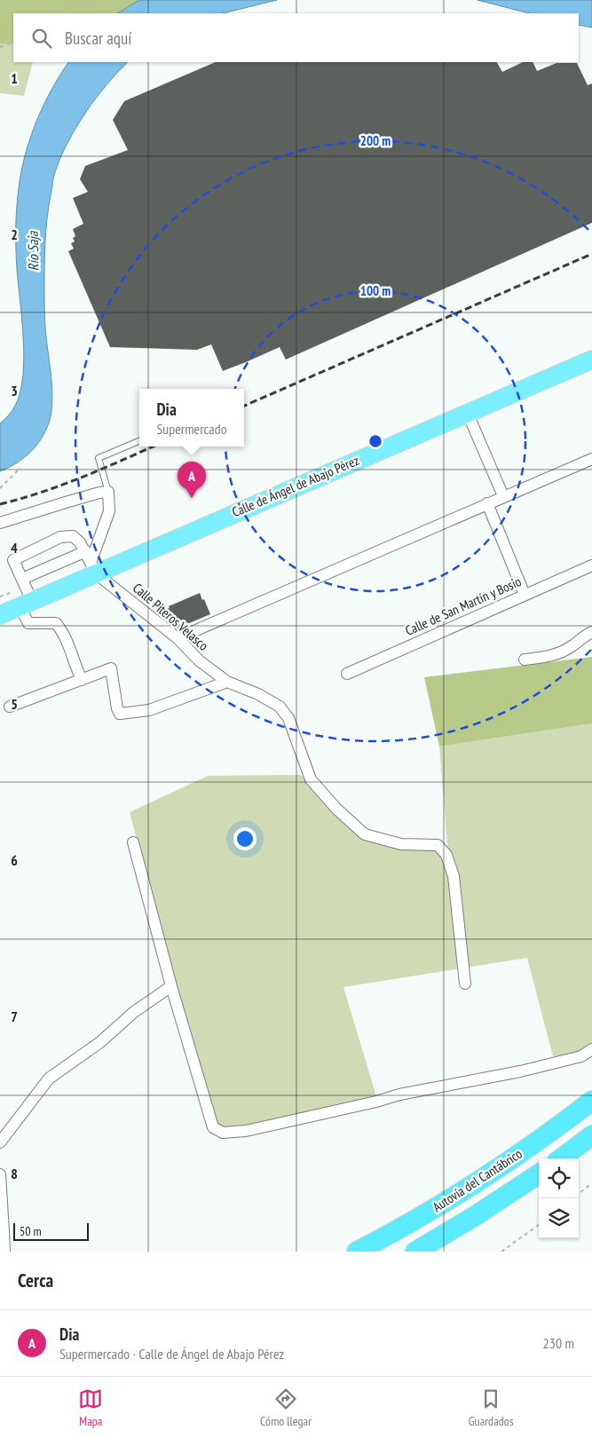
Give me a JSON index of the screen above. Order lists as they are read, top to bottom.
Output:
{
  "streets": {
    "highway": ["Calle de Ángel de Abajo Pérez", "Autovía del Cantábrico"],
    "street": ["Calle de San Martín y Bosio", "Calle Piteros Velasco"]
  },
  "crossings": [
    ["Calle de Ángel de Abajo Pérez", "Calle Piteros Velasco"]
  ],
  "water": ["Río Saja"],
  "scale_bar": "50 m",
  "page": {
    "search": "Buscar aquí",
    "popup": ["Dia", "Supermercado"],
    "pins": "A",
    "scale": "50 m",
    "heading": "Cerca",
    "list": [
      {
        "mark": "A",
        "name": "Dia",
        "note": "Supermercado · Calle de Ángel de Abajo Pérez",
        "value": "230 m"
      }
    ],
    "nav": ["Mapa", "Cómo llegar", "Guardados"]
  },
  "grid": {
    "rows": [
      "1",
      "2",
      "3",
      "4",
      "5",
      "6",
      "7",
      "8"
    ]
  },
  "rings": ["200 m", "100 m"]
}
